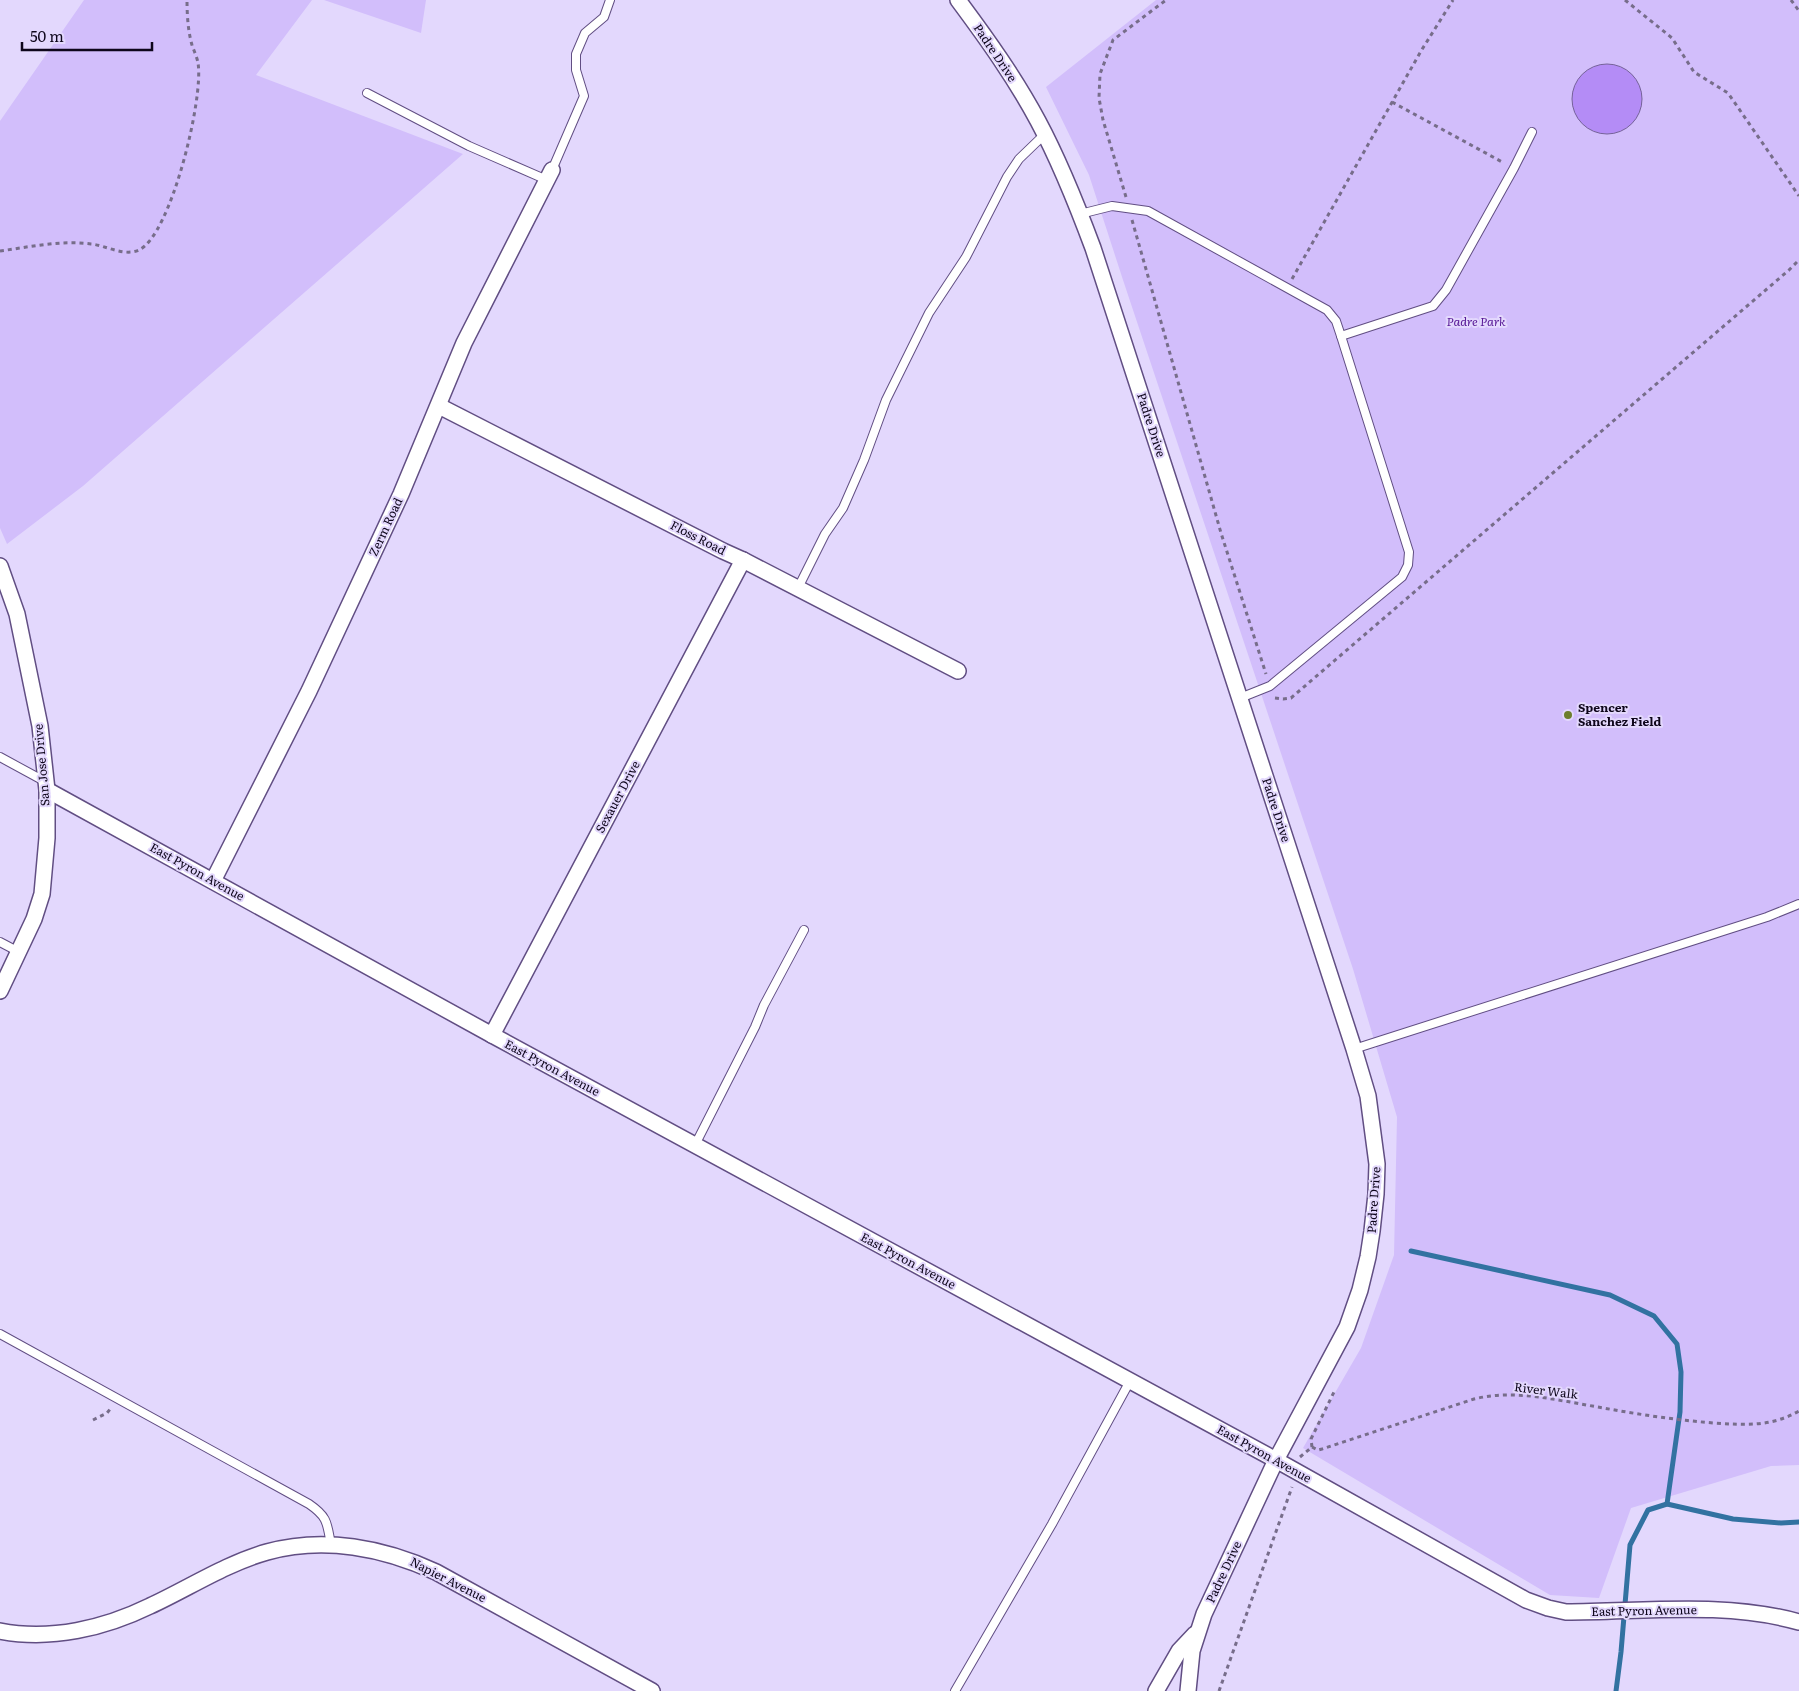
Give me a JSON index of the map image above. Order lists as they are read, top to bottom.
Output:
{
  "streets": {
    "street": [
      "Padre Drive",
      "Zerm Road",
      "Floss Road",
      "San Jose Drive",
      "Sexauer Drive",
      "East Pyron Avenue",
      "Napier Avenue"
    ],
    "path": ["River Walk"]
  },
  "crossings": [
    ["Padre Drive", "East Pyron Avenue"],
    ["Zerm Road", "Floss Road"],
    ["Zerm Road", "East Pyron Avenue"],
    ["Floss Road", "Sexauer Drive"],
    ["San Jose Drive", "East Pyron Avenue"],
    ["Sexauer Drive", "East Pyron Avenue"]
  ],
  "parks": ["Padre Park"],
  "places": ["Spencer Sanchez Field"],
  "scale_bar": "50 m"
}
